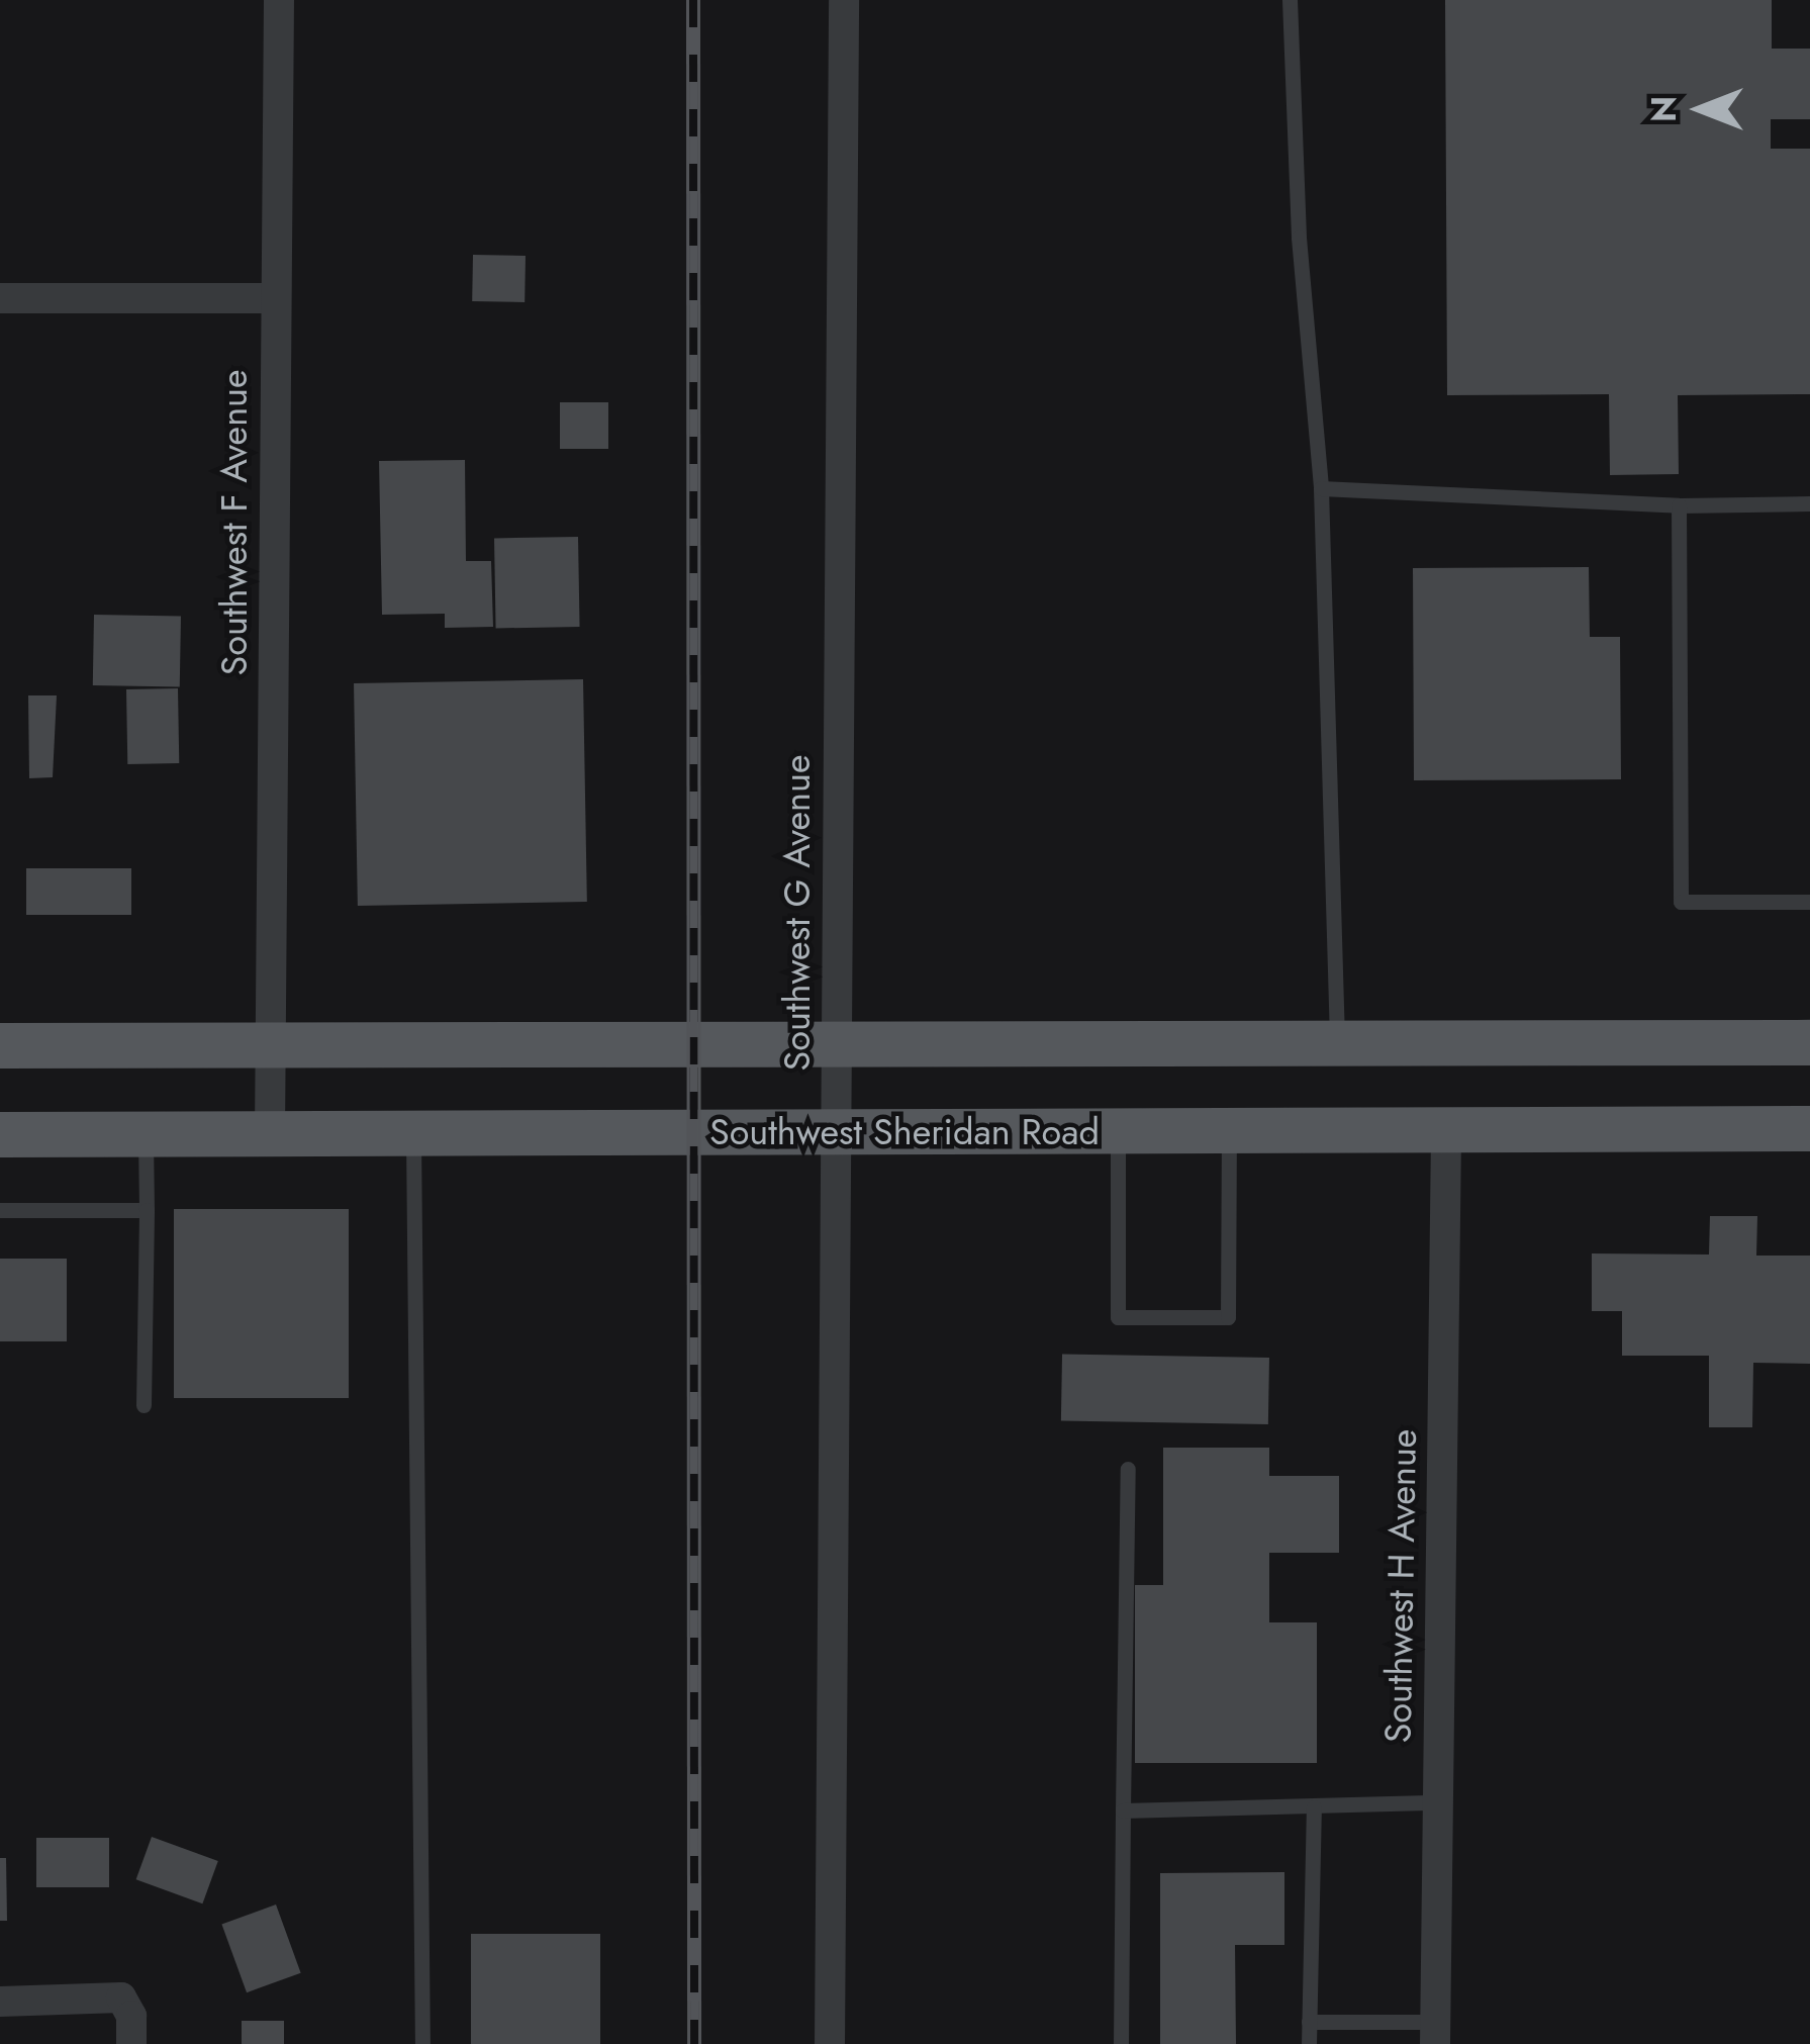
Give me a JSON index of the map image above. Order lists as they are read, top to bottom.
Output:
{
  "streets": {
    "main road": ["Southwest Sheridan Road"],
    "street": ["Southwest F Avenue", "Southwest G Avenue", "Southwest H Avenue"]
  },
  "crossings": [
    ["Southwest F Avenue", "Southwest Sheridan Road"],
    ["Southwest G Avenue", "Southwest Sheridan Road"],
    ["Southwest Sheridan Road", "Southwest H Avenue"]
  ],
  "north": "left"
}
